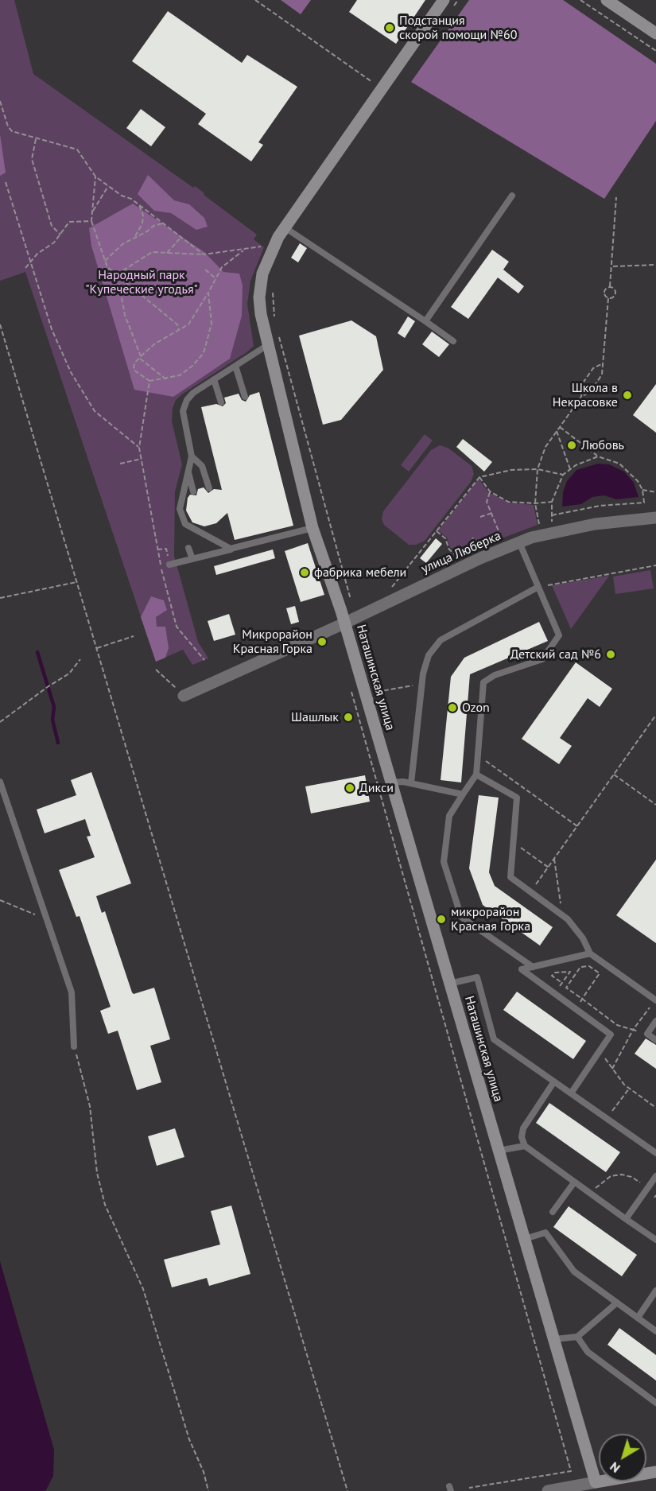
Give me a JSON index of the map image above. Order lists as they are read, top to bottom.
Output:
{
  "streets": {
    "street": ["улица Люберка", "Наташинская улица"]
  },
  "crossings": [
    ["улица Люберка", "Наташинская улица"]
  ],
  "parks": ["Народный парк \"Купеческие угодья\""],
  "places": [
    "Подстанция скорой помощи №60",
    "Школа в Некрасовке",
    "Любовь",
    "фабрика мебели",
    "Микрорайон Красная Горка",
    "Детский сад №6",
    "Ozon",
    "Шашлык",
    "Дикси",
    "микрорайон Красная Горка"
  ],
  "north": "bottom left"
}
